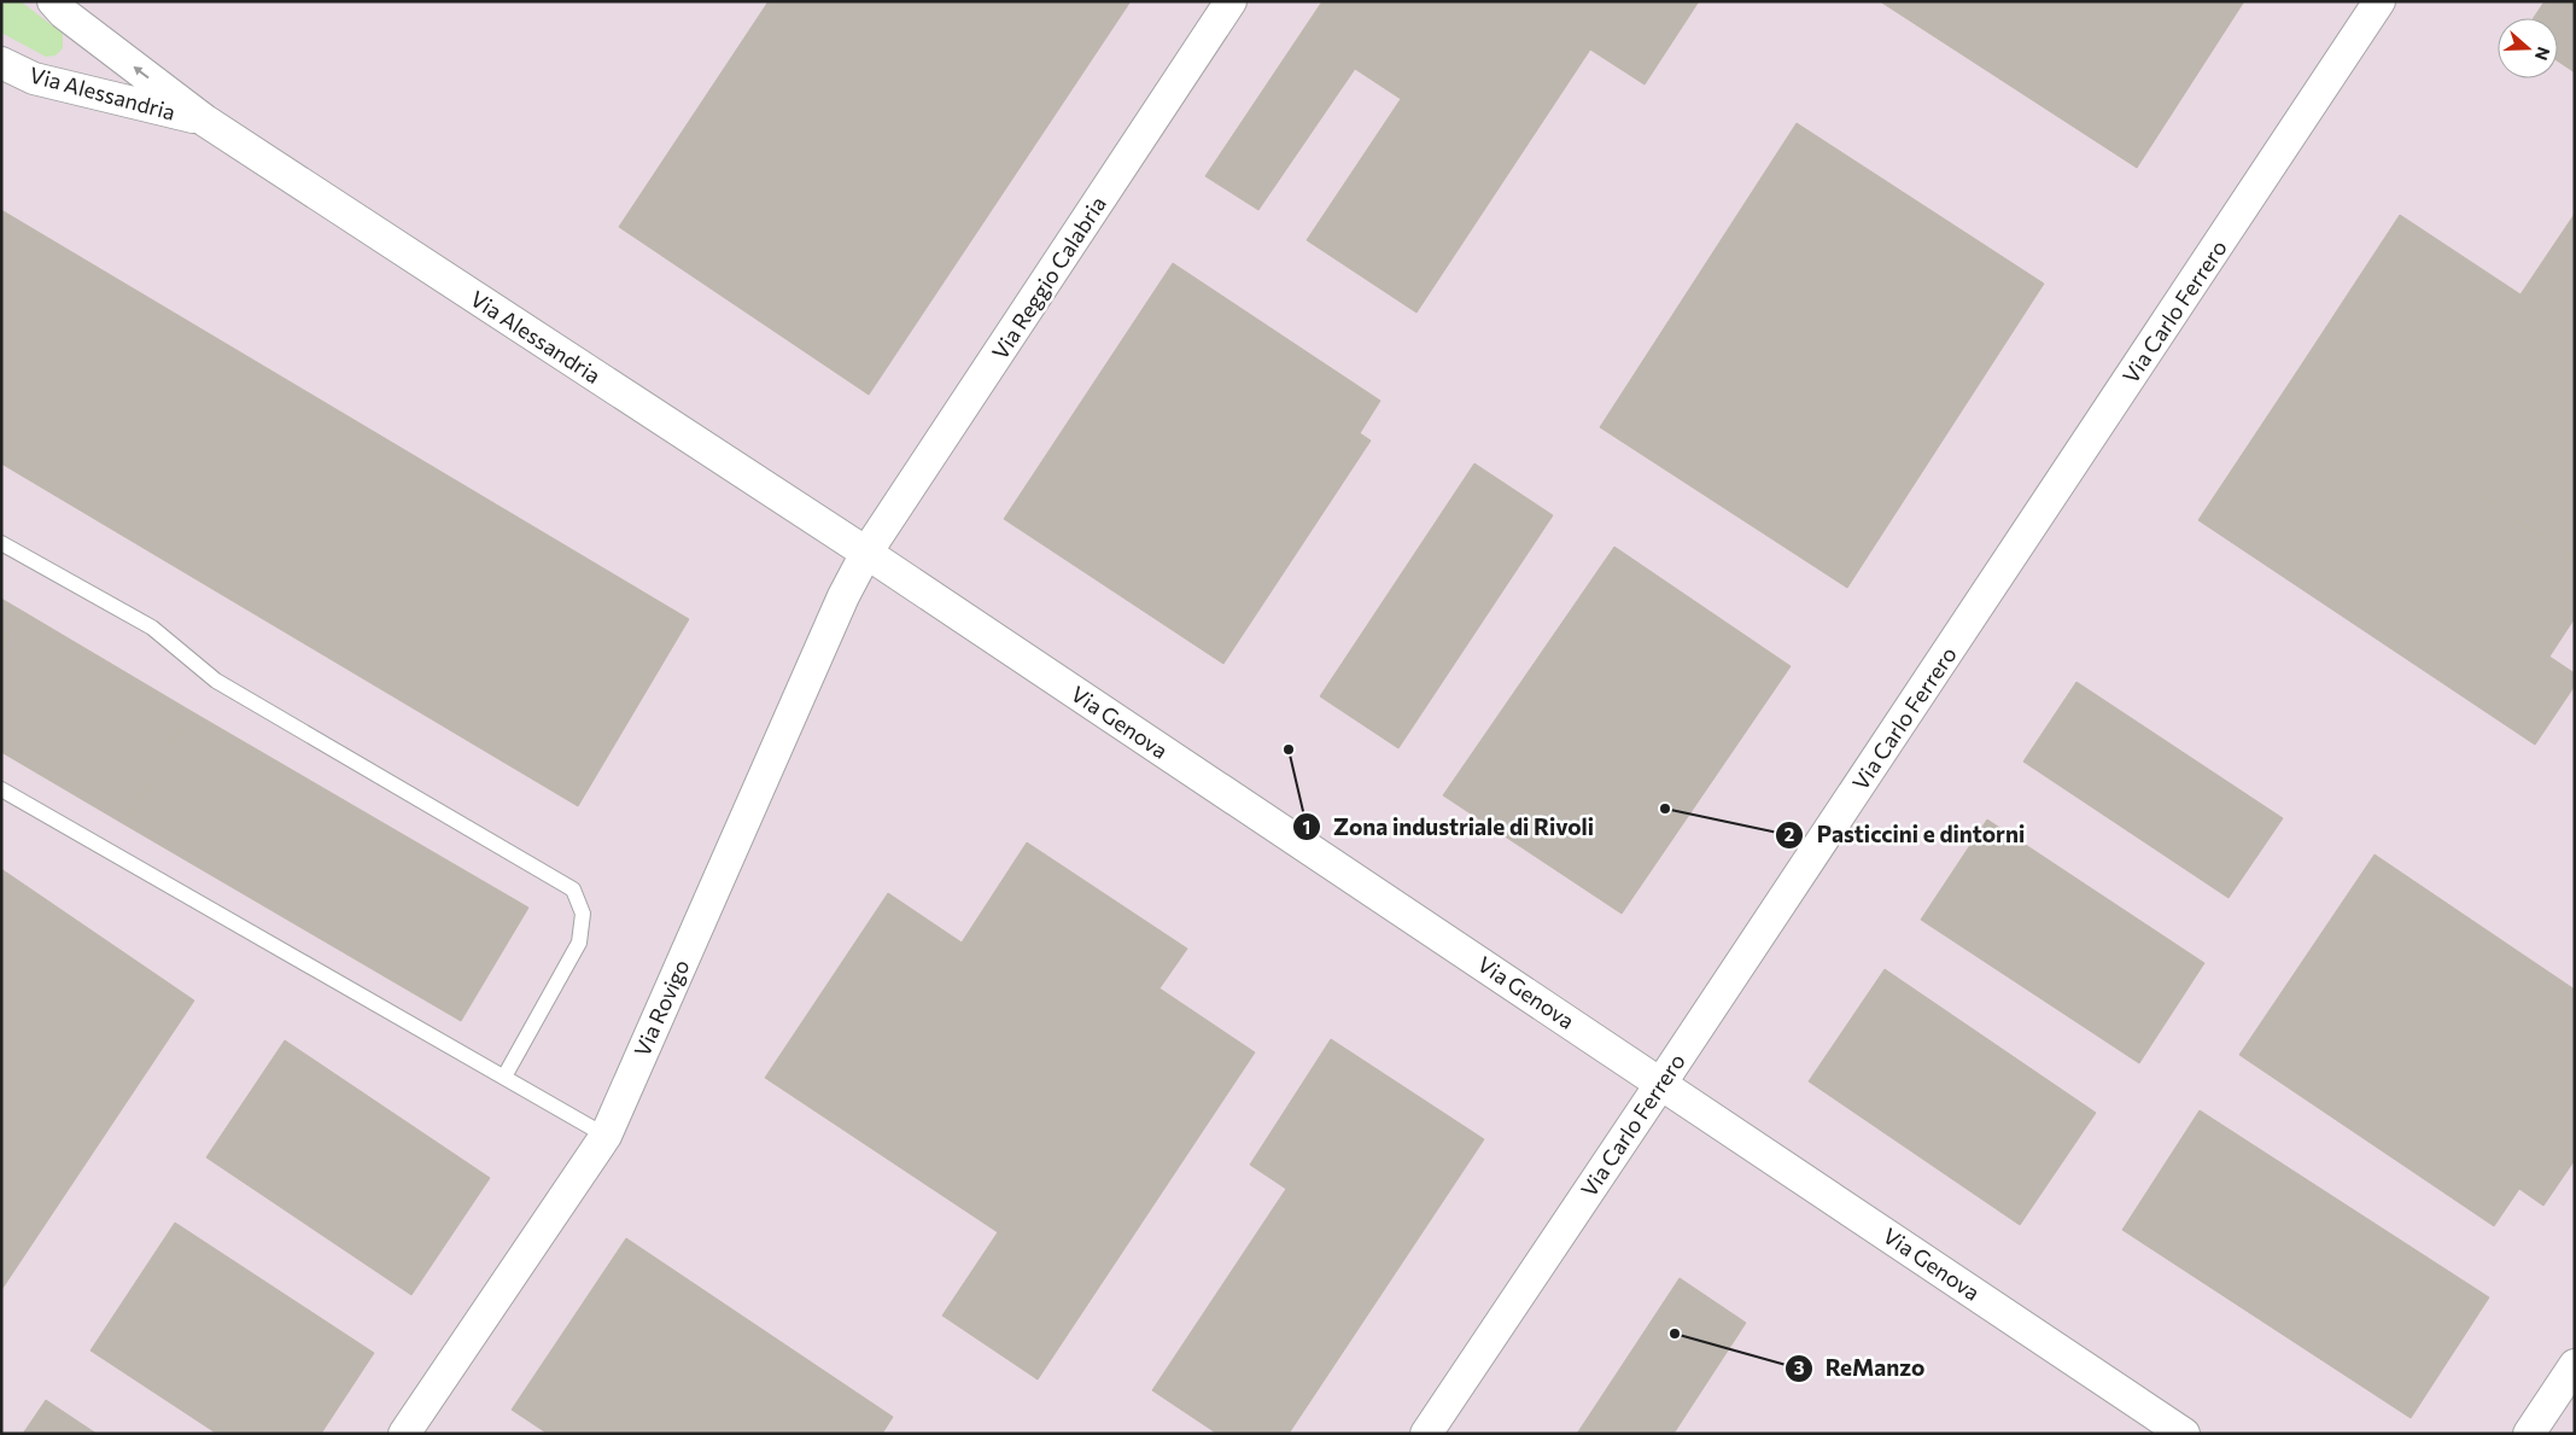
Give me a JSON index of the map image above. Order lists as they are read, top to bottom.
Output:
{
  "streets": {
    "street": [
      "Via Alessandria",
      "Via Reggio Calabria",
      "Via Carlo Ferrero",
      "Via Genova",
      "Via Rovigo"
    ]
  },
  "crossings": [
    ["Via Alessandria", "Via Reggio Calabria"],
    ["Via Alessandria", "Via Genova"],
    ["Via Alessandria", "Via Rovigo"],
    ["Via Reggio Calabria", "Via Genova"],
    ["Via Reggio Calabria", "Via Rovigo"],
    ["Via Carlo Ferrero", "Via Genova"],
    ["Via Genova", "Via Rovigo"]
  ],
  "places": ["Zona industriale di Rivoli", "Pasticcini e dintorni", "ReManzo"],
  "north": "right"
}
